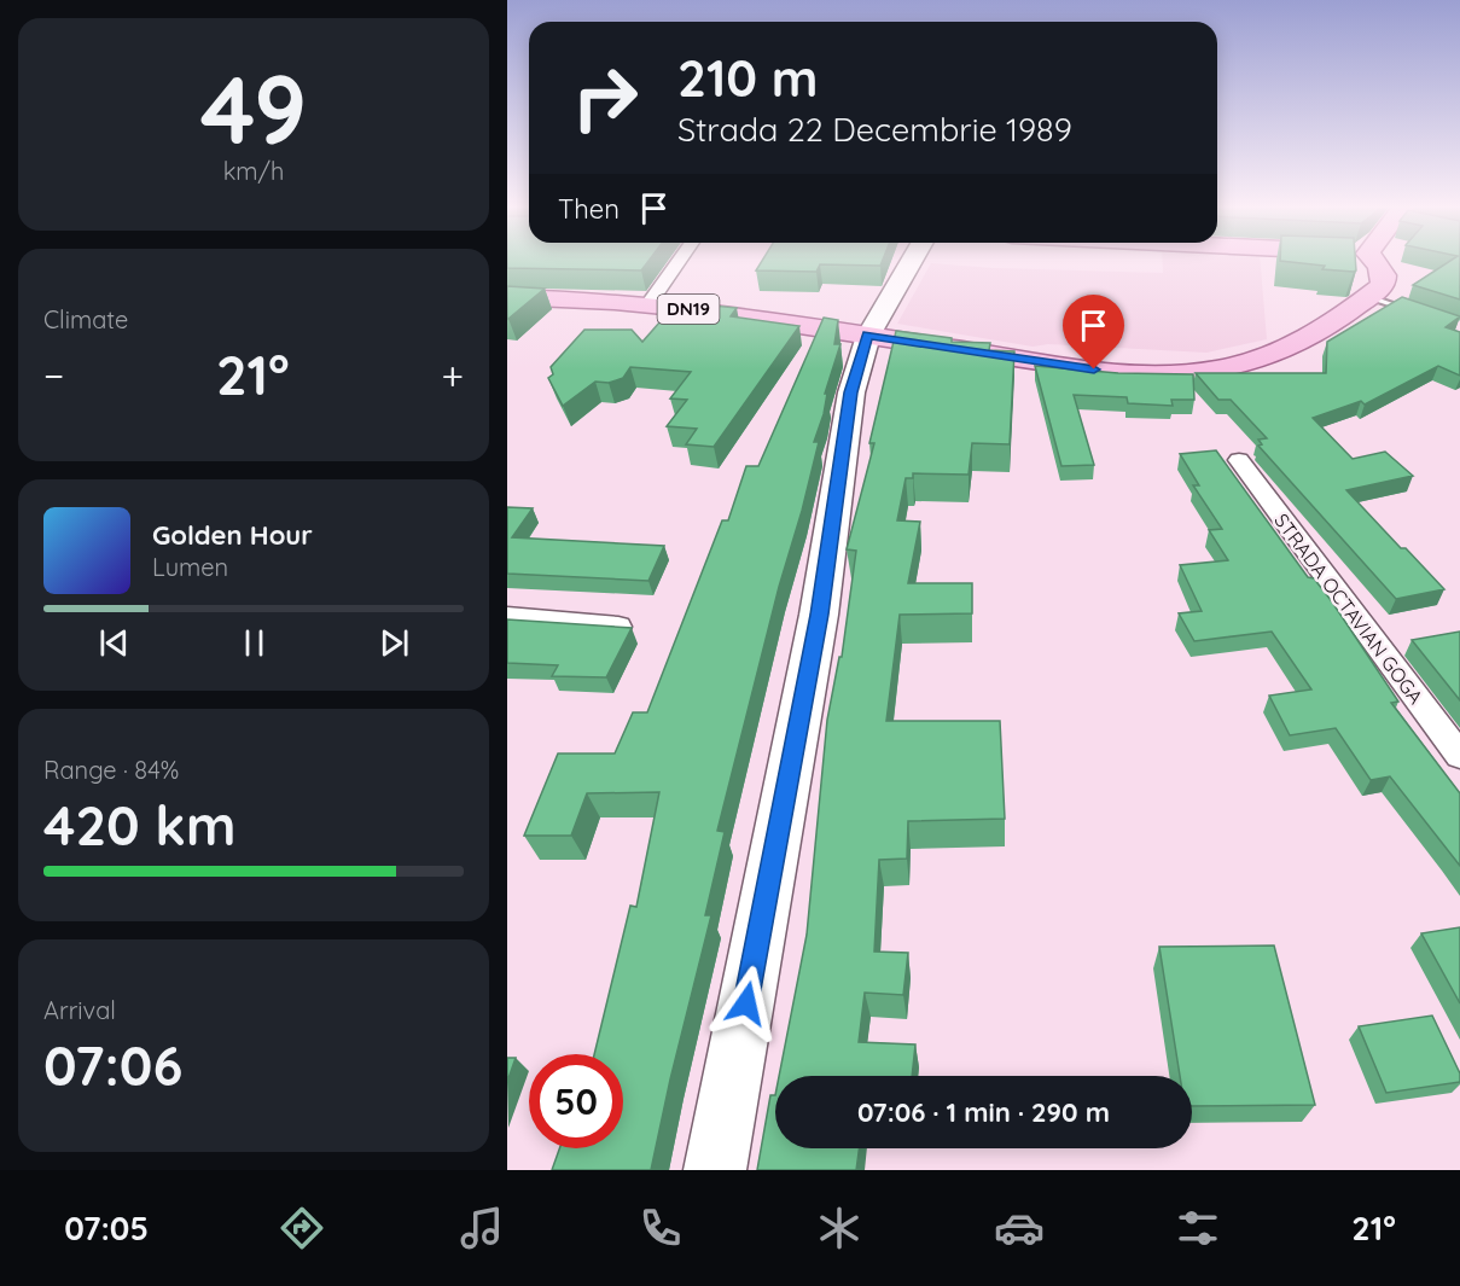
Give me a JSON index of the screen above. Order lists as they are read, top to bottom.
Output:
{
  "streets": {
    "main road": ["DN19"],
    "street": ["STRADA OCTAVIAN GOGA"]
  },
  "page": {
    "tile": [
      ["49", "km/h"],
      "Climate",
      ["Range · 84%", "420 km"],
      ["Arrival", "07:06"]
    ],
    "turn": ["210 m", "Strada 22 Decembrie 1989"],
    "then": "Then",
    "heat": ["−", "21°", "+"],
    "song": ["Golden Hour", "Lumen"],
    "limit": "50",
    "trip": "07:06 · 1 min · 290 m",
    "tabs": ["07:05", "21°"]
  }
}
